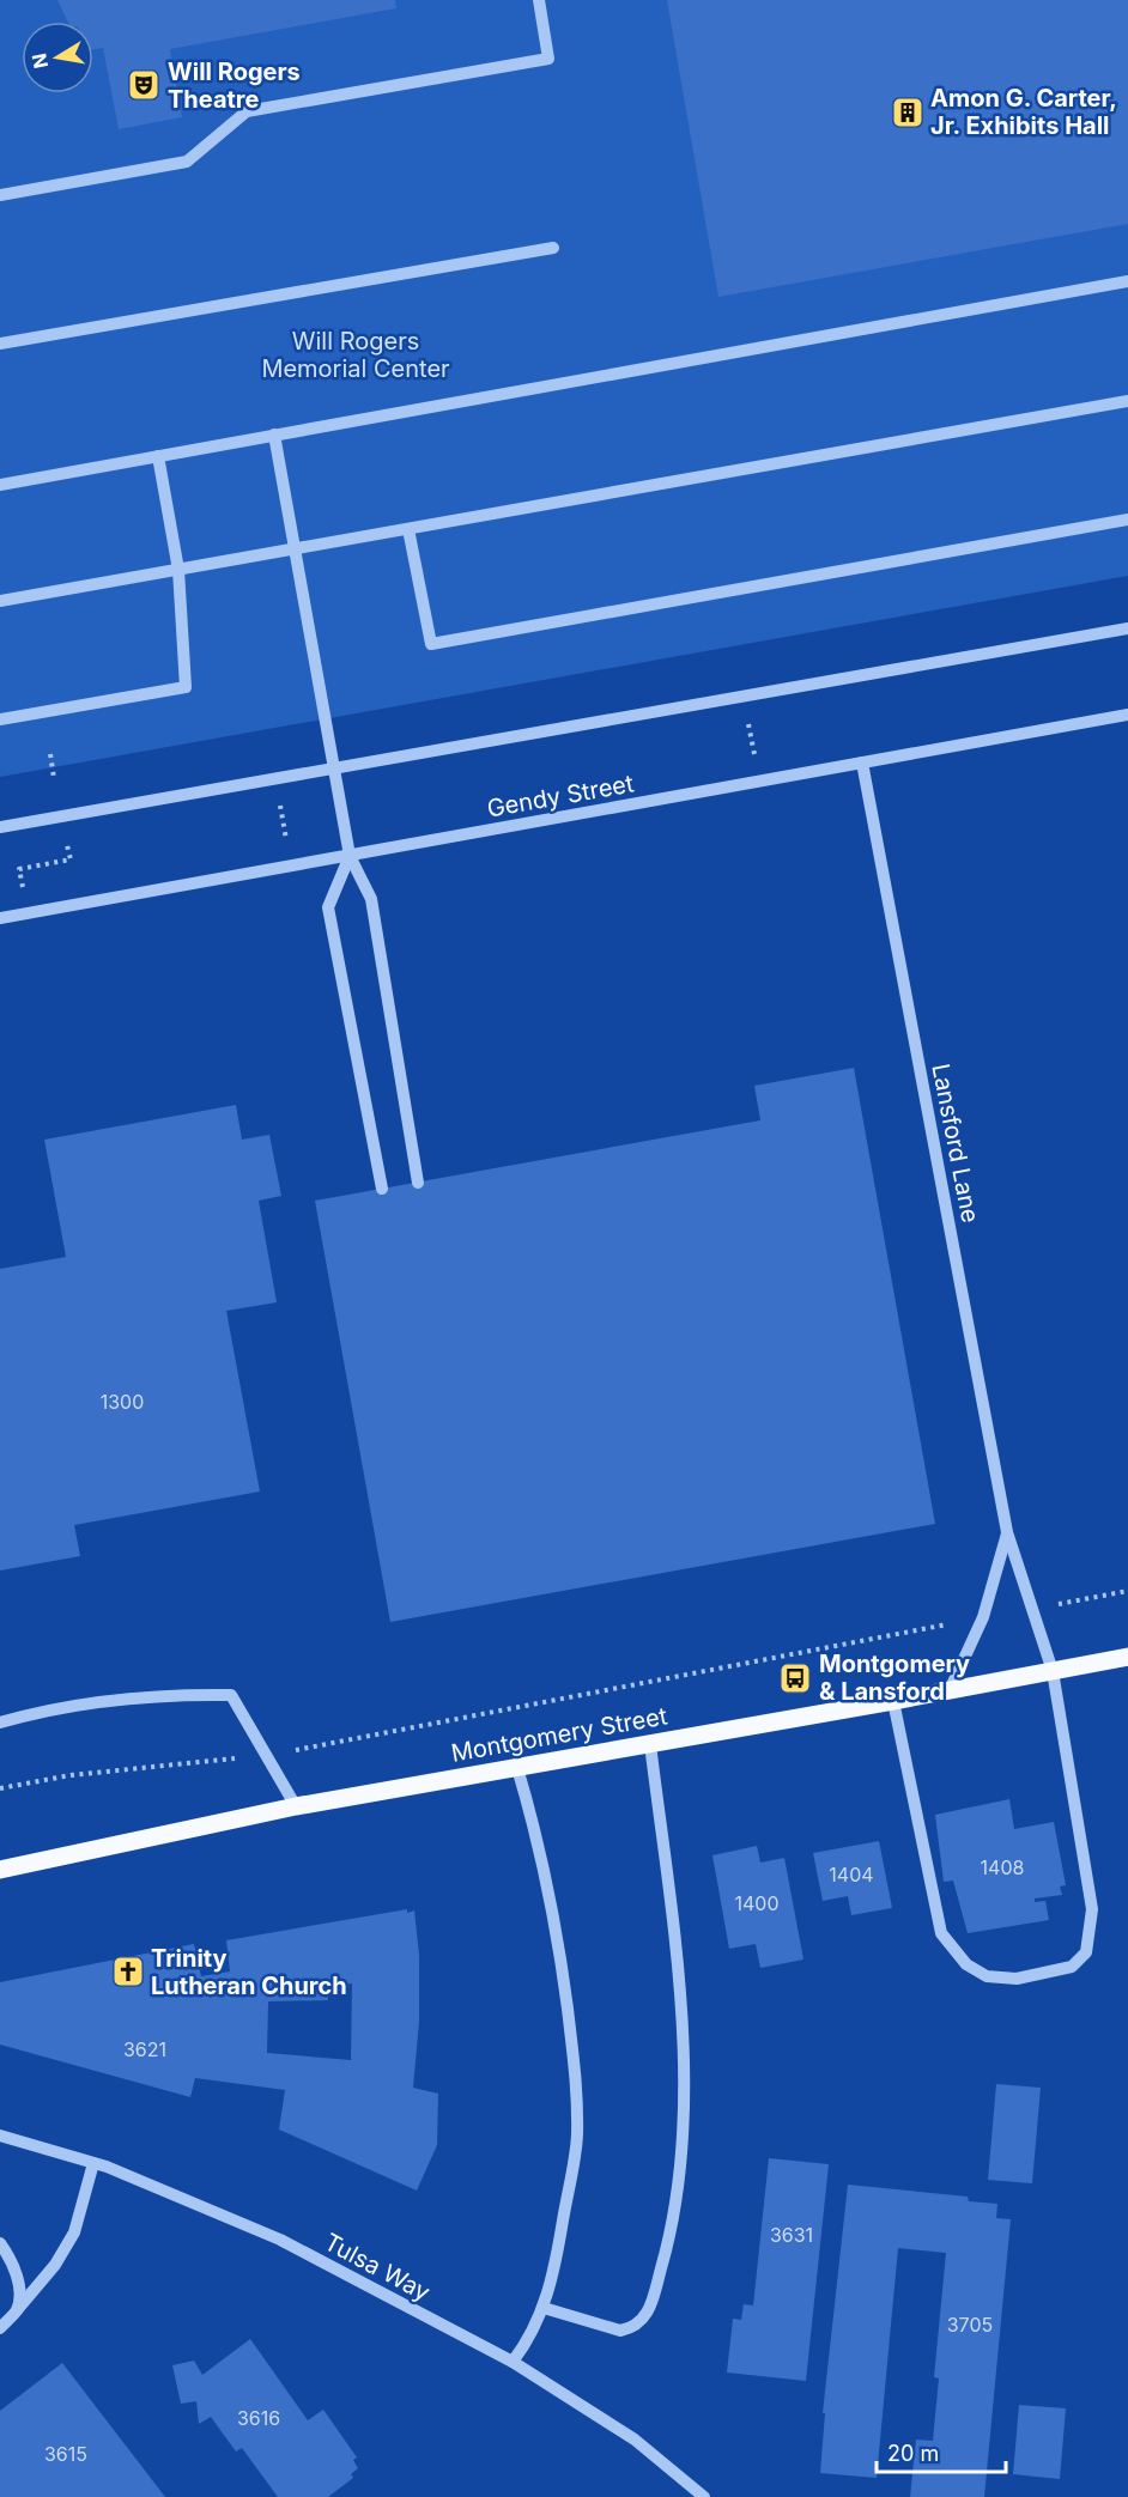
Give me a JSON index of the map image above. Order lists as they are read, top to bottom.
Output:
{
  "streets": {
    "main road": ["Montgomery Street"],
    "street": ["Gendy Street", "Lansford Lane", "Tulsa Way"]
  },
  "crossings": [
    ["Gendy Street", "Lansford Lane"],
    ["Lansford Lane", "Montgomery Street"]
  ],
  "parks": ["Will Rogers Memorial Center"],
  "places": {
    "theatre": ["Will Rogers Theatre"],
    "building": ["Amon G. Carter, Jr. Exhibits Hall"],
    "bus stop": ["Montgomery & Lansford"],
    "church": ["Trinity Lutheran Church"]
  },
  "house_numbers": [
    "1300",
    "1408",
    "1404",
    "1400",
    "3621",
    "3631",
    "3705",
    "3616",
    "3615"
  ],
  "scale_bar": "20 m",
  "north": "left"
}
